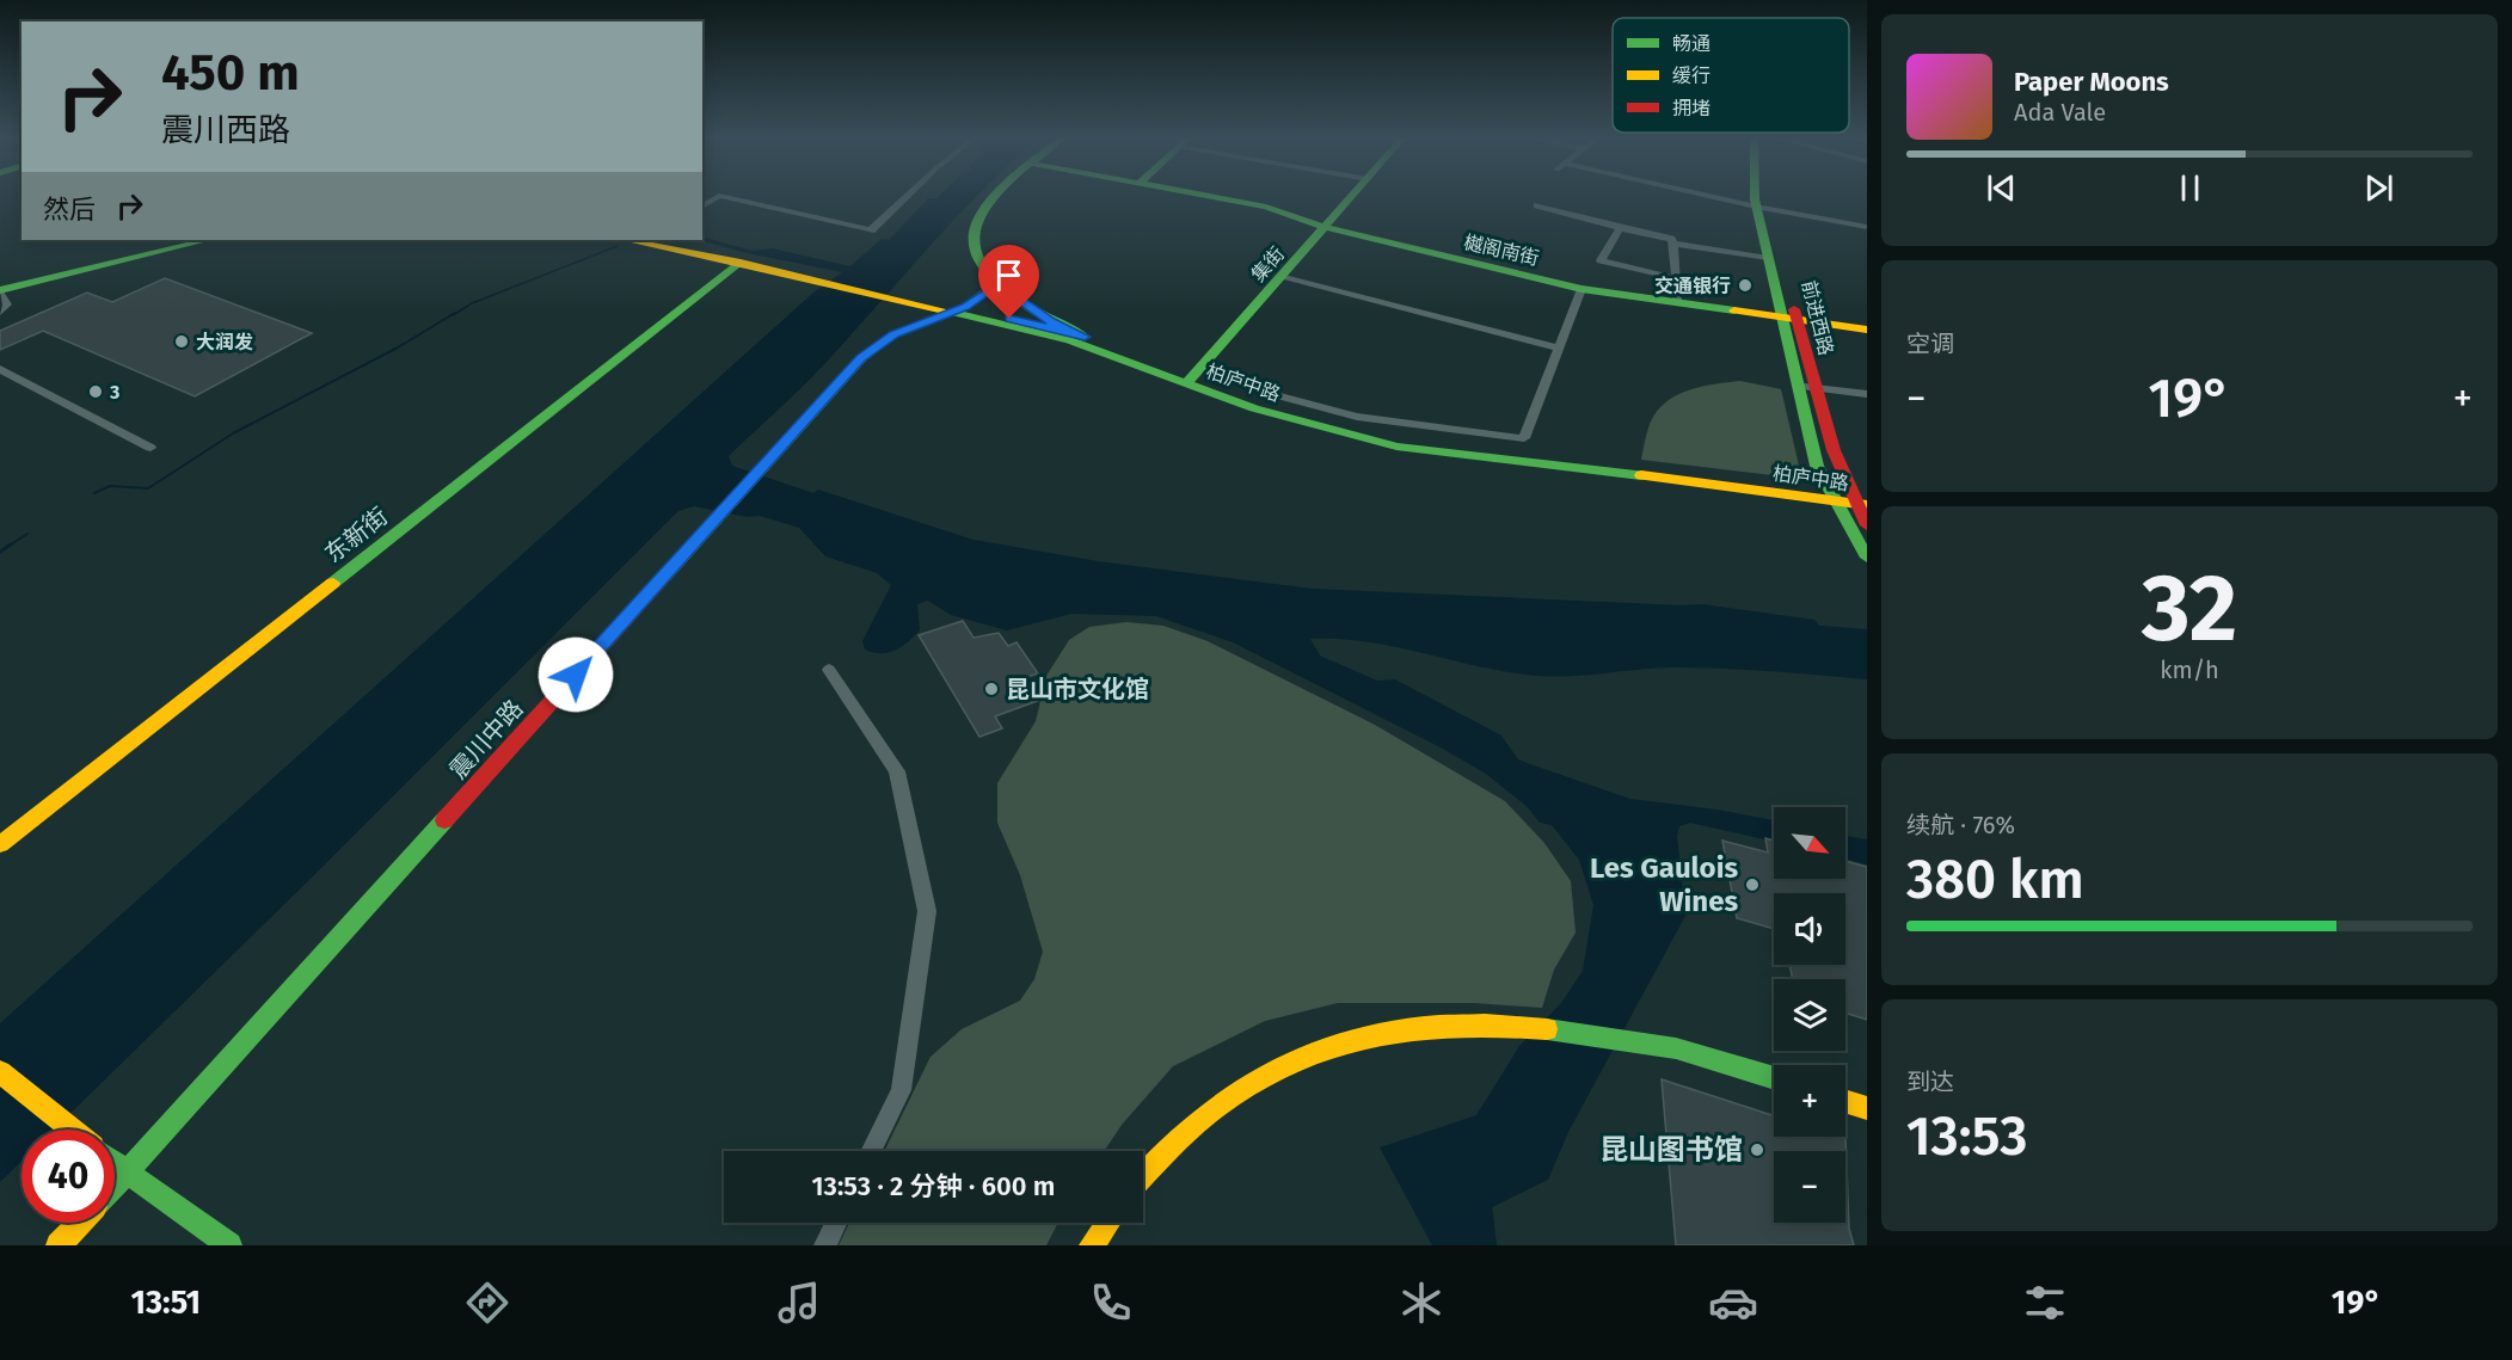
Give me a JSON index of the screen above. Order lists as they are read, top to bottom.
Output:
{
  "streets": {
    "street": [
      "樾阁南街",
      "集街",
      "前进西路",
      "柏庐中路",
      "东新街",
      "震川中路"
    ]
  },
  "crossings": [
    ["樾阁南街", "集街"],
    ["樾阁南街", "前进西路"],
    ["集街", "柏庐中路"],
    ["前进西路", "柏庐中路"],
    ["柏庐中路", "东新街"],
    ["柏庐中路", "震川中路"]
  ],
  "places": [
    "交通银行",
    "大润发",
    "3",
    "昆山市文化馆",
    "Les Gaulois Wines",
    "昆山图书馆"
  ],
  "legend": ["畅通", "缓行", "拥堵"],
  "north": "bottom right",
  "page": {
    "turn": ["450 m", "震川西路"],
    "song": ["Paper Moons", "Ada Vale"],
    "then": "然后",
    "tile": [
      "空调",
      ["32", "km/h"],
      ["续航 · 76%", "380 km"],
      ["到达", "13:53"]
    ],
    "heat": ["−", "19°", "+"],
    "map_buttons": ["+", "−"],
    "limit": "40",
    "trip": "13:53 · 2 分钟 · 600 m",
    "tabs": ["13:51", "19°"]
  }
}
